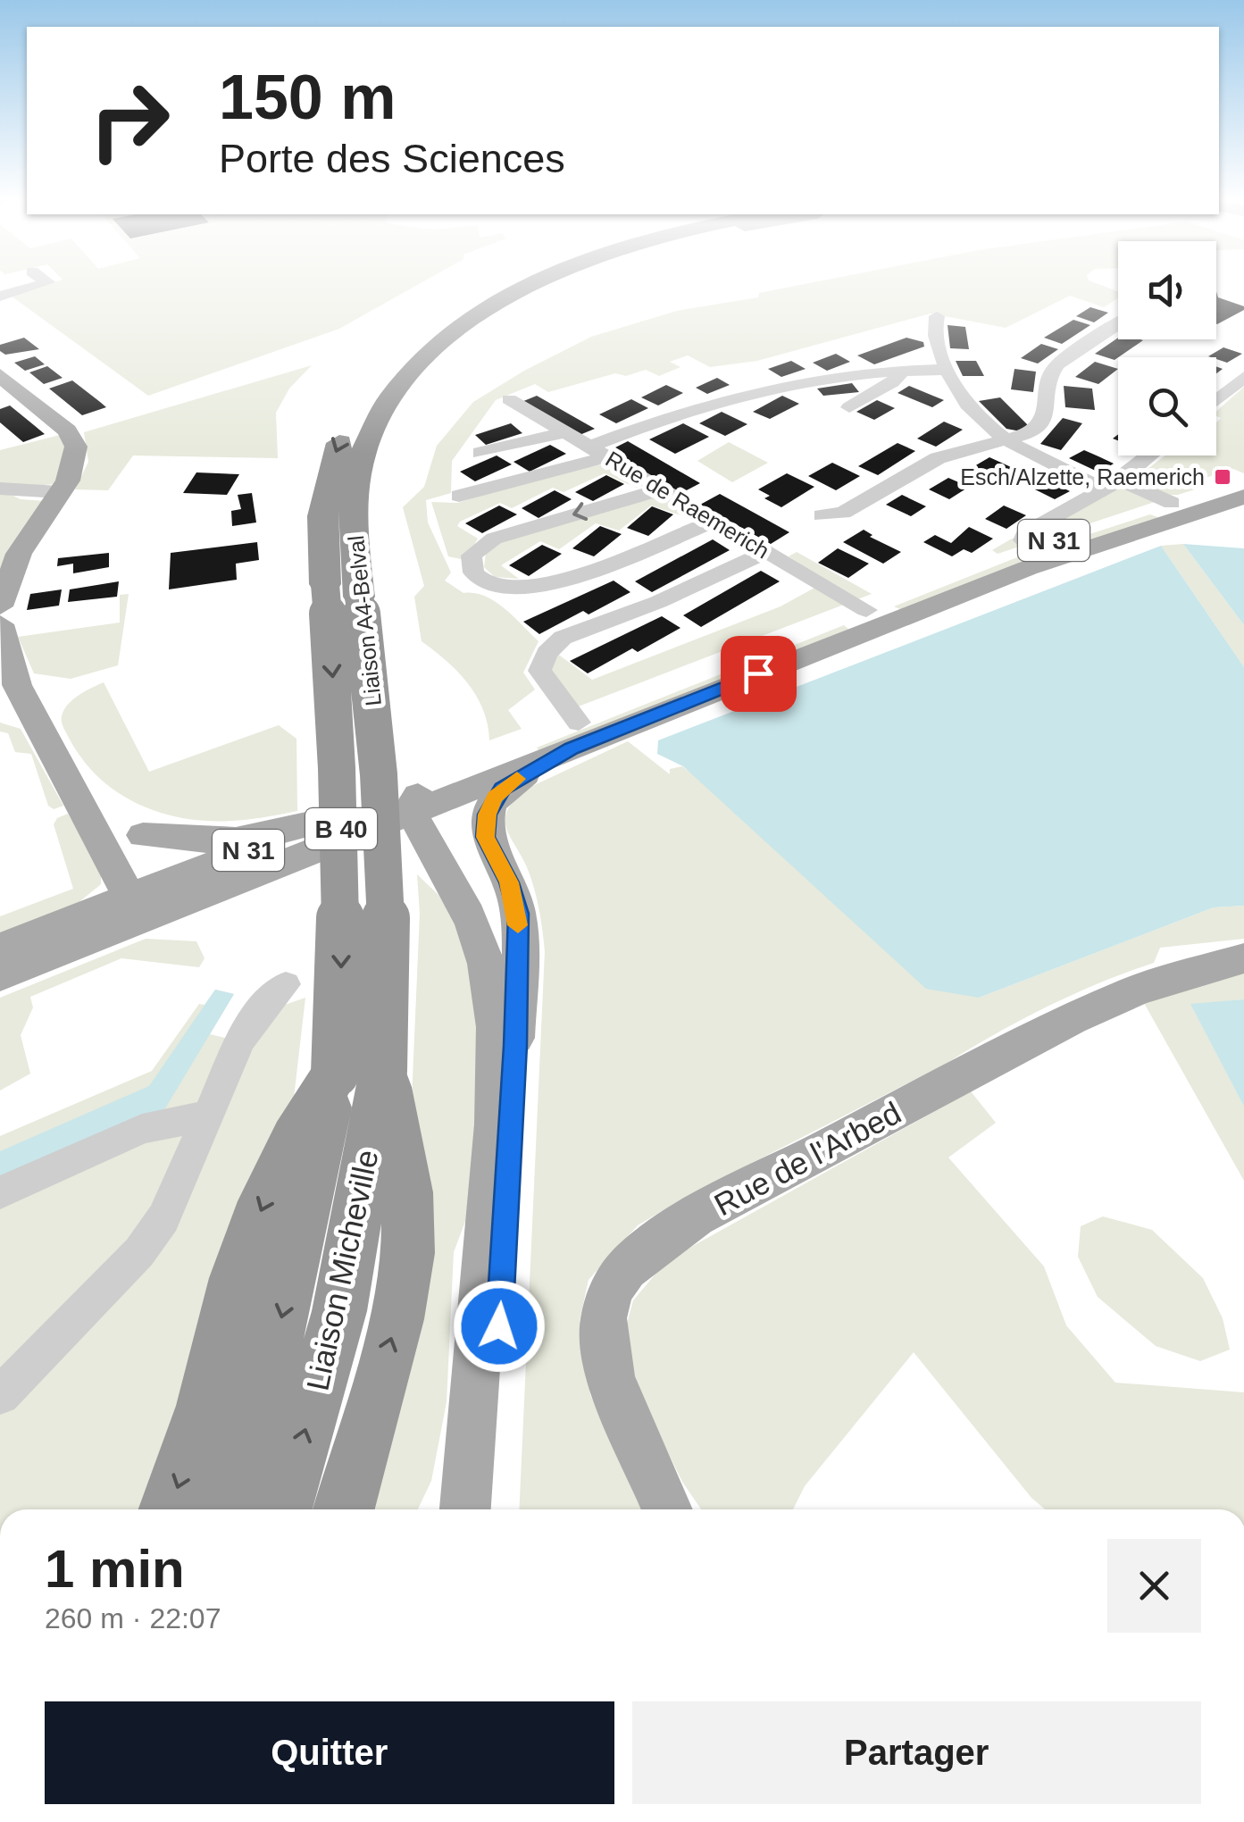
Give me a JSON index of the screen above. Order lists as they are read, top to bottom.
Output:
{
  "streets": {
    "highway": ["Liaison A4-Belval", "B 40", "Liaison Micheville"],
    "main road": ["N 31", "Rue de l'Arbed"],
    "street": ["Rue de Raemerich"]
  },
  "crossings": [
    ["Rue de Raemerich", "N 31"],
    ["Liaison A4-Belval", "B 40"],
    ["Liaison A4-Belval", "Liaison Micheville"],
    ["B 40", "Liaison Micheville"]
  ],
  "places": {
    "transit": ["Esch/Alzette, Raemerich"]
  },
  "page": {
    "turn": ["150 m", "Porte des Sciences"],
    "heading": ["1 min", "260 m · 22:07"],
    "buttons": ["Quitter", "Partager"]
  }
}
